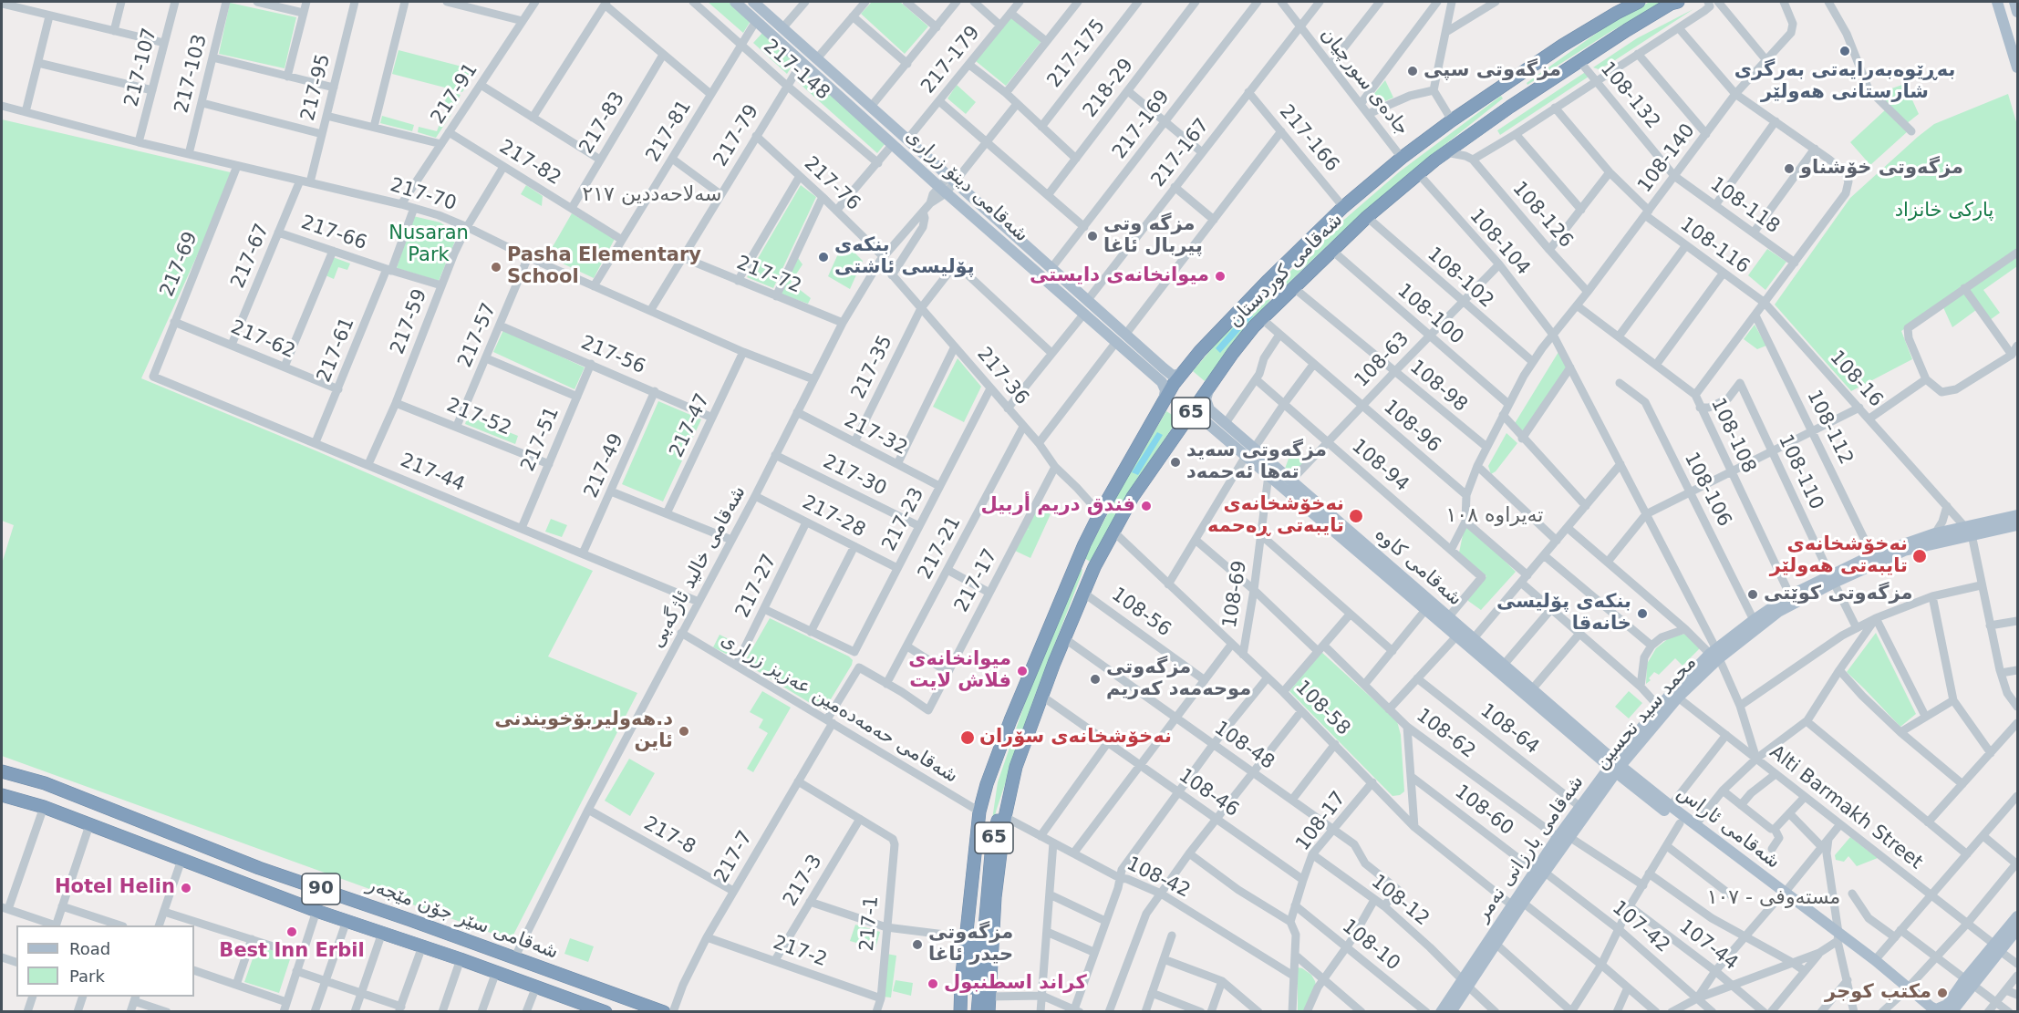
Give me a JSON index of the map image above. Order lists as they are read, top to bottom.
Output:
{
  "streets": {
    "highway": [
      "شەقامی کوردستان",
      "65",
      "90",
      "شەقامی سێر جۆن مێجەر"
    ],
    "main road": [
      "شەقامی دینۆ زراری",
      "شەقامی کاوە",
      "محمد سید تحسین",
      "شەقامی ئاراس",
      "شەقامی بارزانی نەمر"
    ],
    "street": [
      "217-175",
      "217-179",
      "217-107",
      "217-148",
      "217-103",
      "جادەی سورچیان",
      "217-95",
      "218-29",
      "217-91",
      "108-132",
      "217-83",
      "217-169",
      "217-81",
      "217-79",
      "217-166",
      "217-167",
      "108-140",
      "217-82",
      "217-76",
      "217-70",
      "108-118",
      "108-126",
      "217-66",
      "108-104",
      "108-116",
      "217-67",
      "217-69",
      "217-72",
      "108-102",
      "108-100",
      "217-59",
      "217-57",
      "217-62",
      "217-61",
      "217-56",
      "108-63",
      "217-35",
      "217-36",
      "108-16",
      "108-98",
      "217-52",
      "217-47",
      "108-96",
      "108-112",
      "217-32",
      "108-108",
      "217-51",
      "217-49",
      "108-94",
      "108-110",
      "217-44",
      "217-30",
      "108-106",
      "217-28",
      "217-23",
      "217-21",
      "شەقامی خالید ئاژگەیی",
      "217-17",
      "217-27",
      "108-69",
      "108-56",
      "شەقامی حەمەدەمین عەزیز زراری",
      "108-58",
      "108-64",
      "108-62",
      "108-48",
      "108-46",
      "Alti Barmakh Street",
      "108-60",
      "108-17",
      "217-8",
      "217-7",
      "108-42",
      "217-3",
      "108-12",
      "217-1",
      "107-42",
      "108-10",
      "107-44",
      "217-2"
    ]
  },
  "crossings": [
    ["217-179", "شەقامی دینۆ زراری"],
    ["217-107", "217-70"],
    ["217-148", "217-81"],
    ["217-148", "217-79"],
    ["217-103", "217-70"],
    ["جادەی سورچیان", "217-167"],
    ["جادەی سورچیان", "شەقامی کوردستان"],
    ["217-95", "217-70"],
    ["217-91", "217-82"],
    ["217-91", "217-70"],
    ["108-132", "108-140"],
    ["108-132", "108-118"],
    ["108-132", "شەقامی کوردستان"],
    ["217-83", "217-82"],
    ["217-169", "شەقامی دینۆ زراری"],
    ["217-81", "217-82"],
    ["217-81", "شەقامی دینۆ زراری"],
    ["217-81", "217-70"],
    ["217-79", "217-76"],
    ["217-79", "شەقامی دینۆ زراری"],
    ["217-79", "217-70"],
    ["217-79", "217-72"],
    ["217-166", "217-167"],
    ["217-166", "شەقامی کوردستان"],
    ["217-167", "شەقامی دینۆ زراری"],
    ["108-140", "108-118"],
    ["108-140", "108-126"],
    ["108-140", "108-104"],
    ["108-140", "108-116"],
    ["108-140", "108-102"],
    ["108-140", "108-100"],
    ["108-140", "108-98"],
    ["108-140", "108-96"],
    ["108-140", "108-108"],
    ["217-82", "217-59"],
    ["217-76", "217-36"],
    ["217-76", "شەقامی خالید ئاژگەیی"],
    ["شەقامی دینۆ زراری", "شەقامی خالید ئاژگەیی"],
    ["217-70", "217-67"],
    ["217-70", "217-69"],
    ["217-70", "217-59"],
    ["217-70", "217-57"],
    ["217-70", "217-61"],
    ["217-70", "217-47"],
    ["217-70", "شەقامی خالید ئاژگەیی"],
    ["217-66", "217-67"],
    ["217-66", "217-59"],
    ["217-66", "217-61"],
    ["108-104", "شەقامی کوردستان"],
    ["108-104", "108-63"],
    ["108-104", "محمد سید تحسین"],
    ["108-104", "Alti Barmakh Street"],
    ["108-104", "شەقامی بارزانی نەمر"],
    ["108-116", "108-16"],
    ["217-67", "217-62"],
    ["217-69", "217-62"],
    ["217-69", "217-44"],
    ["شەقامی کوردستان", "108-102"],
    ["شەقامی کوردستان", "108-100"],
    ["شەقامی کوردستان", "217-36"],
    ["شەقامی کوردستان", "108-98"],
    ["شەقامی کوردستان", "108-96"],
    ["شەقامی کوردستان", "108-56"],
    ["شەقامی کوردستان", "شەقامی حەمەدەمین عەزیز زراری"],
    ["شەقامی کوردستان", "108-58"],
    ["شەقامی کوردستان", "108-48"],
    ["شەقامی کوردستان", "108-46"],
    ["شەقامی کوردستان", "108-42"],
    ["217-72", "شەقامی خالید ئاژگەیی"],
    ["108-102", "108-63"],
    ["108-100", "108-63"],
    ["217-59", "217-52"],
    ["217-59", "217-44"],
    ["217-57", "217-56"],
    ["217-57", "217-52"],
    ["217-62", "217-61"],
    ["217-61", "217-44"],
    ["217-56", "217-47"],
    ["217-56", "217-51"],
    ["217-56", "217-49"],
    ["108-63", "108-98"],
    ["108-63", "108-96"],
    ["108-63", "108-94"],
    ["108-63", "شەقامی کاوە"],
    ["217-35", "217-36"],
    ["217-35", "217-32"],
    ["217-36", "217-23"],
    ["217-36", "217-21"],
    ["217-36", "شەقامی خالید ئاژگەیی"],
    ["217-36", "217-17"],
    ["217-52", "217-51"],
    ["108-112", "شەقامی بارزانی نەمر"],
    ["217-32", "217-23"],
    ["217-32", "شەقامی خالید ئاژگەیی"],
    ["108-108", "108-110"],
    ["108-108", "شەقامی بارزانی نەمر"],
    ["217-51", "217-44"],
    ["217-49", "217-44"],
    ["108-94", "شەقامی کاوە"],
    ["108-110", "محمد سید تحسین"],
    ["108-110", "شەقامی بارزانی نەمر"],
    ["217-44", "شەقامی خالید ئاژگەیی"],
    ["217-30", "217-23"],
    ["217-30", "شەقامی خالید ئاژگەیی"],
    ["108-106", "شەقامی بارزانی نەمر"],
    ["217-28", "217-23"],
    ["217-28", "شەقامی خالید ئاژگەیی"],
    ["217-28", "217-27"],
    ["217-21", "217-17"],
    ["شەقامی خالید ئاژگەیی", "شەقامی حەمەدەمین عەزیز زراری"],
    ["شەقامی خالید ئاژگەیی", "217-8"],
    ["شەقامی خالید ئاژگەیی", "شەقامی سێر جۆن مێجەر"],
    ["شەقامی کاوە", "108-69"],
    ["شەقامی کاوە", "محمد سید تحسین"],
    ["شەقامی کاوە", "شەقامی ئاراس"],
    ["شەقامی کاوە", "شەقامی بارزانی نەمر"],
    ["217-27", "شەقامی حەمەدەمین عەزیز زراری"],
    ["108-69", "108-58"],
    ["108-69", "108-62"],
    ["شەقامی حەمەدەمین عەزیز زراری", "217-7"],
    ["108-58", "محمد سید تحسین"],
    ["108-58", "108-17"],
    ["108-58", "شەقامی بارزانی نەمر"],
    ["محمد سید تحسین", "108-62"],
    ["محمد سید تحسین", "Alti Barmakh Street"],
    ["محمد سید تحسین", "108-60"],
    ["محمد سید تحسین", "شەقامی ئاراس"],
    ["محمد سید تحسین", "شەقامی بارزانی نەمر"],
    ["محمد سید تحسین", "108-12"],
    ["محمد سید تحسین", "107-42"],
    ["108-64", "شەقامی بارزانی نەمر"],
    ["108-62", "شەقامی بارزانی نەمر"],
    ["108-48", "108-17"],
    ["108-48", "108-12"],
    ["108-46", "108-17"],
    ["108-60", "107-42"],
    ["108-17", "108-12"],
    ["108-17", "108-10"],
    ["شەقامی ئاراس", "شەقامی بارزانی نەمر"],
    ["217-8", "217-7"],
    ["شەقامی بارزانی نەمر", "108-12"],
    ["217-7", "217-2"],
    ["217-3", "217-1"],
    ["217-3", "217-2"],
    ["217-1", "217-2"]
  ],
  "districts": ["سەلاحەددین ٢١٧", "تەیراوە ١٠٨", "مستەوفی - ١٠٧"],
  "parks": ["پارکی خانزاد", "Nusaran Park"],
  "places": [
    "بەڕێوەبەرایەتی بەرگری شارستانی هەولێر",
    "مزگەوتی سپی",
    "مزگەوتی خۆشناو",
    "مزگه وتى پيربال ئاغا",
    "بنکەی پۆلیسی ئاشتی",
    "Pasha Elementary School",
    "میوانخانەی دایستی",
    "مزگەوتی سەید تەها ئەحمەد",
    "فندق دريم أربيل",
    "نەخۆشخانەی تایبەتی ڕەحمە",
    "نەخۆشخانەی تایبەتی هەولێر",
    "مزگەوتی کوێتی",
    "بنکەی پۆلیسی خانەقا",
    "میوانخانەی فلاش لایت",
    "مزگەوتی موحەمەد کەریم",
    "د.هه‌ولیربۆخویندنی ئاین",
    "نەخۆشخانەی سۆران",
    "Hotel Helin",
    "Best Inn Erbil",
    "مزگەوتی حیدر ئاغا",
    "كراند اسطنبول",
    "مكتب كوجر"
  ],
  "legend": ["Road", "Park"]
}
